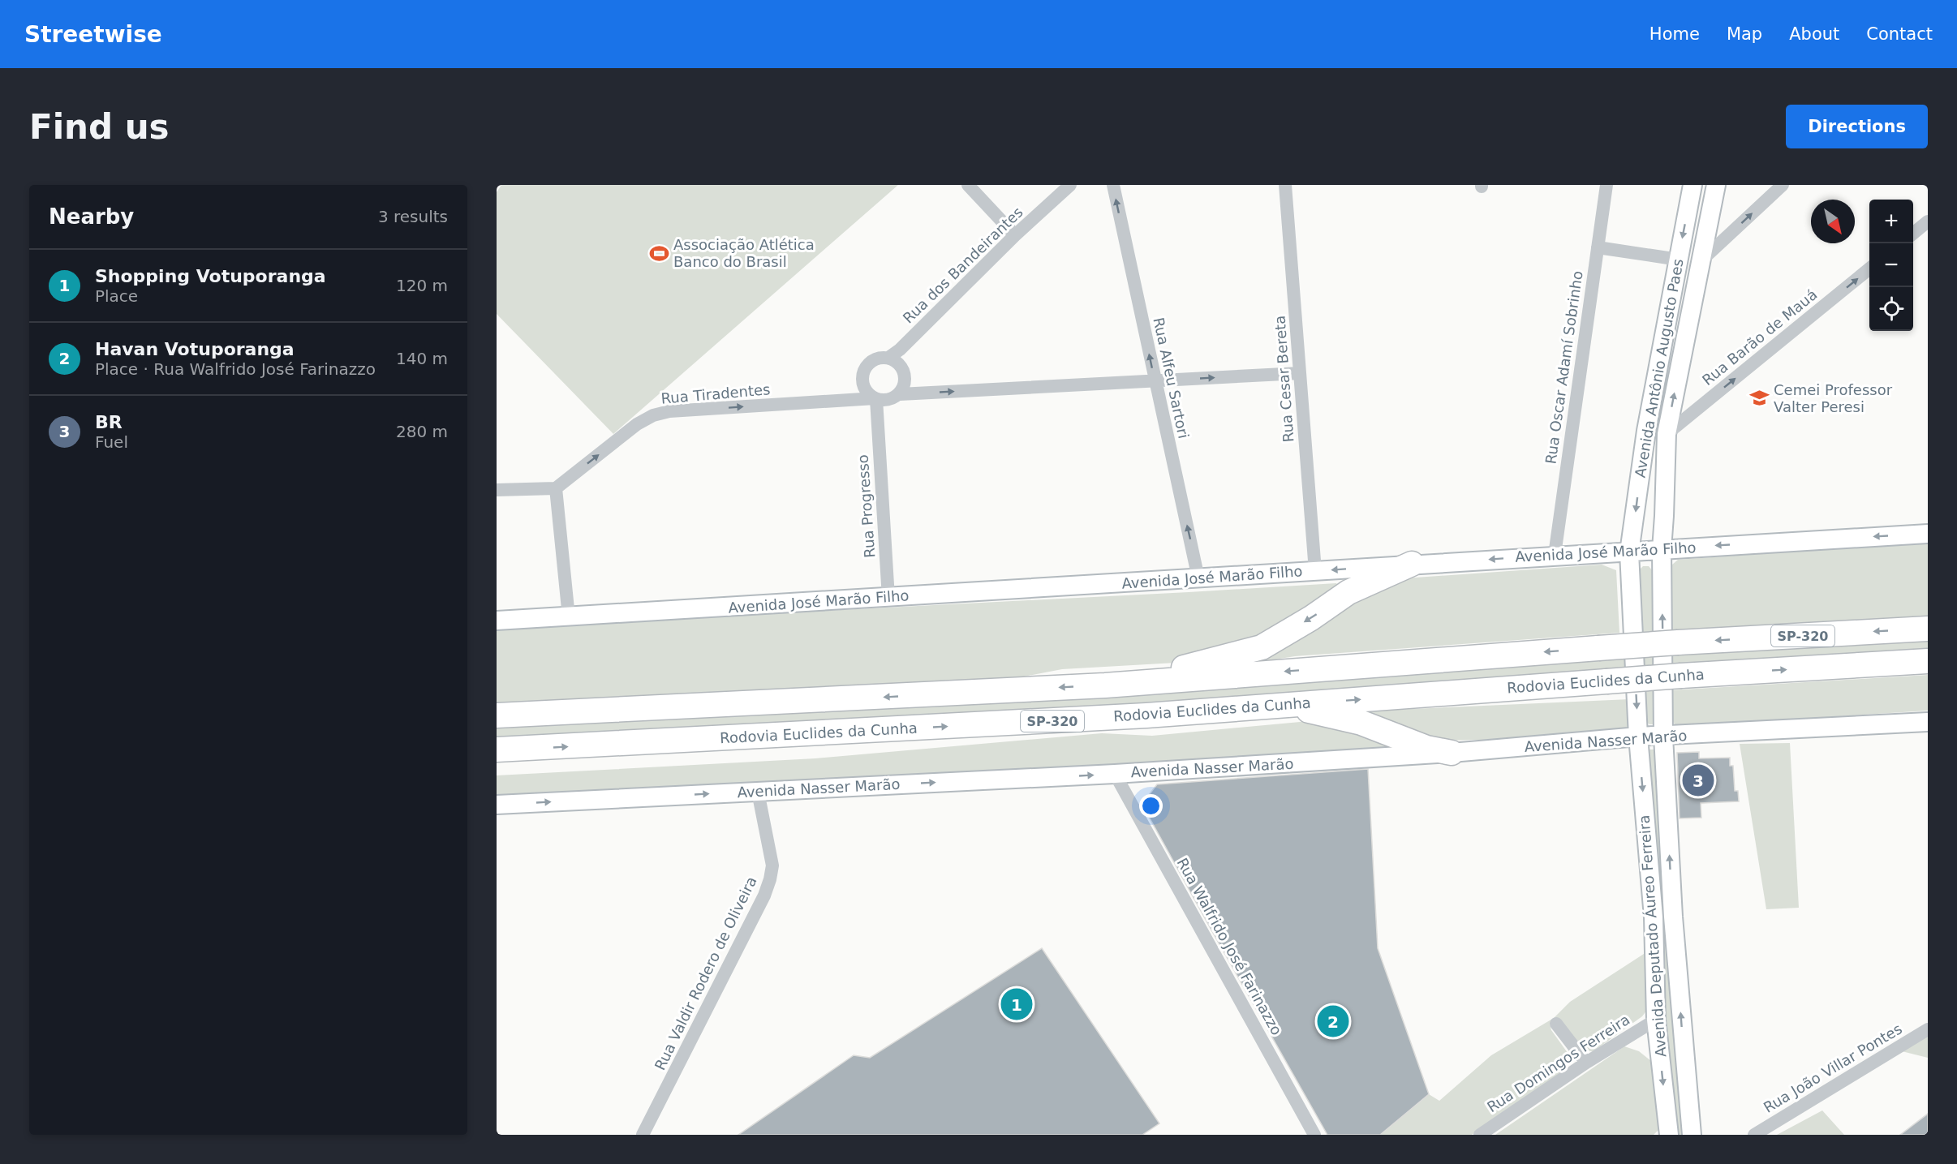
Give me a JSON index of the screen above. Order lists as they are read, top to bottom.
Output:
{
  "streets": {
    "highway": ["SP-320", "Rodovia Euclides da Cunha"],
    "main road": [
      "Avenida Antônio Augusto Paes",
      "Avenida José Marão Filho",
      "Avenida Nasser Marão",
      "Avenida Deputado Áureo Ferreira"
    ],
    "street": [
      "Rua dos Bandeirantes",
      "Rua Barão de Mauá",
      "Rua Oscar Adamí Sobrinho",
      "Rua Alfeu Sartori",
      "Rua Cesar Bereta",
      "Rua Tiradentes",
      "Rua Progresso",
      "Rua Walfrido José Farinazzo",
      "Rua Valdir Rodero de Oliveira",
      "Rua Domingos Ferreira",
      "Rua João Villar Pontes"
    ]
  },
  "crossings": [
    ["Rua dos Bandeirantes", "Rua Tiradentes"],
    ["Rua dos Bandeirantes", "Rua Progresso"],
    ["Rua Barão de Mauá", "Avenida Antônio Augusto Paes"],
    ["Rua Oscar Adamí Sobrinho", "Avenida José Marão Filho"],
    ["Avenida Antônio Augusto Paes", "Avenida José Marão Filho"],
    ["Avenida Antônio Augusto Paes", "Avenida Nasser Marão"],
    ["Avenida Antônio Augusto Paes", "Avenida Deputado Áureo Ferreira"],
    ["Rua Alfeu Sartori", "Avenida José Marão Filho"],
    ["Rua Cesar Bereta", "Avenida José Marão Filho"],
    ["Rua Tiradentes", "Rua Progresso"],
    ["Rua Progresso", "Avenida José Marão Filho"],
    ["Avenida Nasser Marão", "Avenida Deputado Áureo Ferreira"],
    ["Avenida Nasser Marão", "Rua Walfrido José Farinazzo"],
    ["Avenida Nasser Marão", "Rua Valdir Rodero de Oliveira"],
    ["Avenida Deputado Áureo Ferreira", "Rua Domingos Ferreira"]
  ],
  "one_way": [
    "Rua Alfeu Sartori",
    "Rua Tiradentes",
    "Avenida José Marão Filho",
    "Avenida Nasser Marão"
  ],
  "places": {
    "sports": ["Associação Atlética Banco do Brasil"],
    "school or university": ["Cemei Professor Valter Peresi"]
  },
  "north": "bottom right",
  "page": {
    "header": "Streetwise",
    "nav": [
      "Home",
      "Map",
      "About",
      "Contact"
    ],
    "buttons": "Directions",
    "title": "Find us",
    "heading": ["Nearby", "3 results"],
    "map_buttons": ["+", "−"],
    "list": [
      {
        "mark": "1",
        "name": "Shopping Votuporanga",
        "note": "Place",
        "value": "120 m"
      },
      {
        "mark": "2",
        "name": "Havan Votuporanga",
        "note": "Place · Rua Walfrido José Farinazzo",
        "value": "140 m"
      },
      {
        "mark": "3",
        "name": "BR",
        "note": "Fuel",
        "value": "280 m"
      }
    ],
    "pins": ["3", "1", "2"]
  }
}
